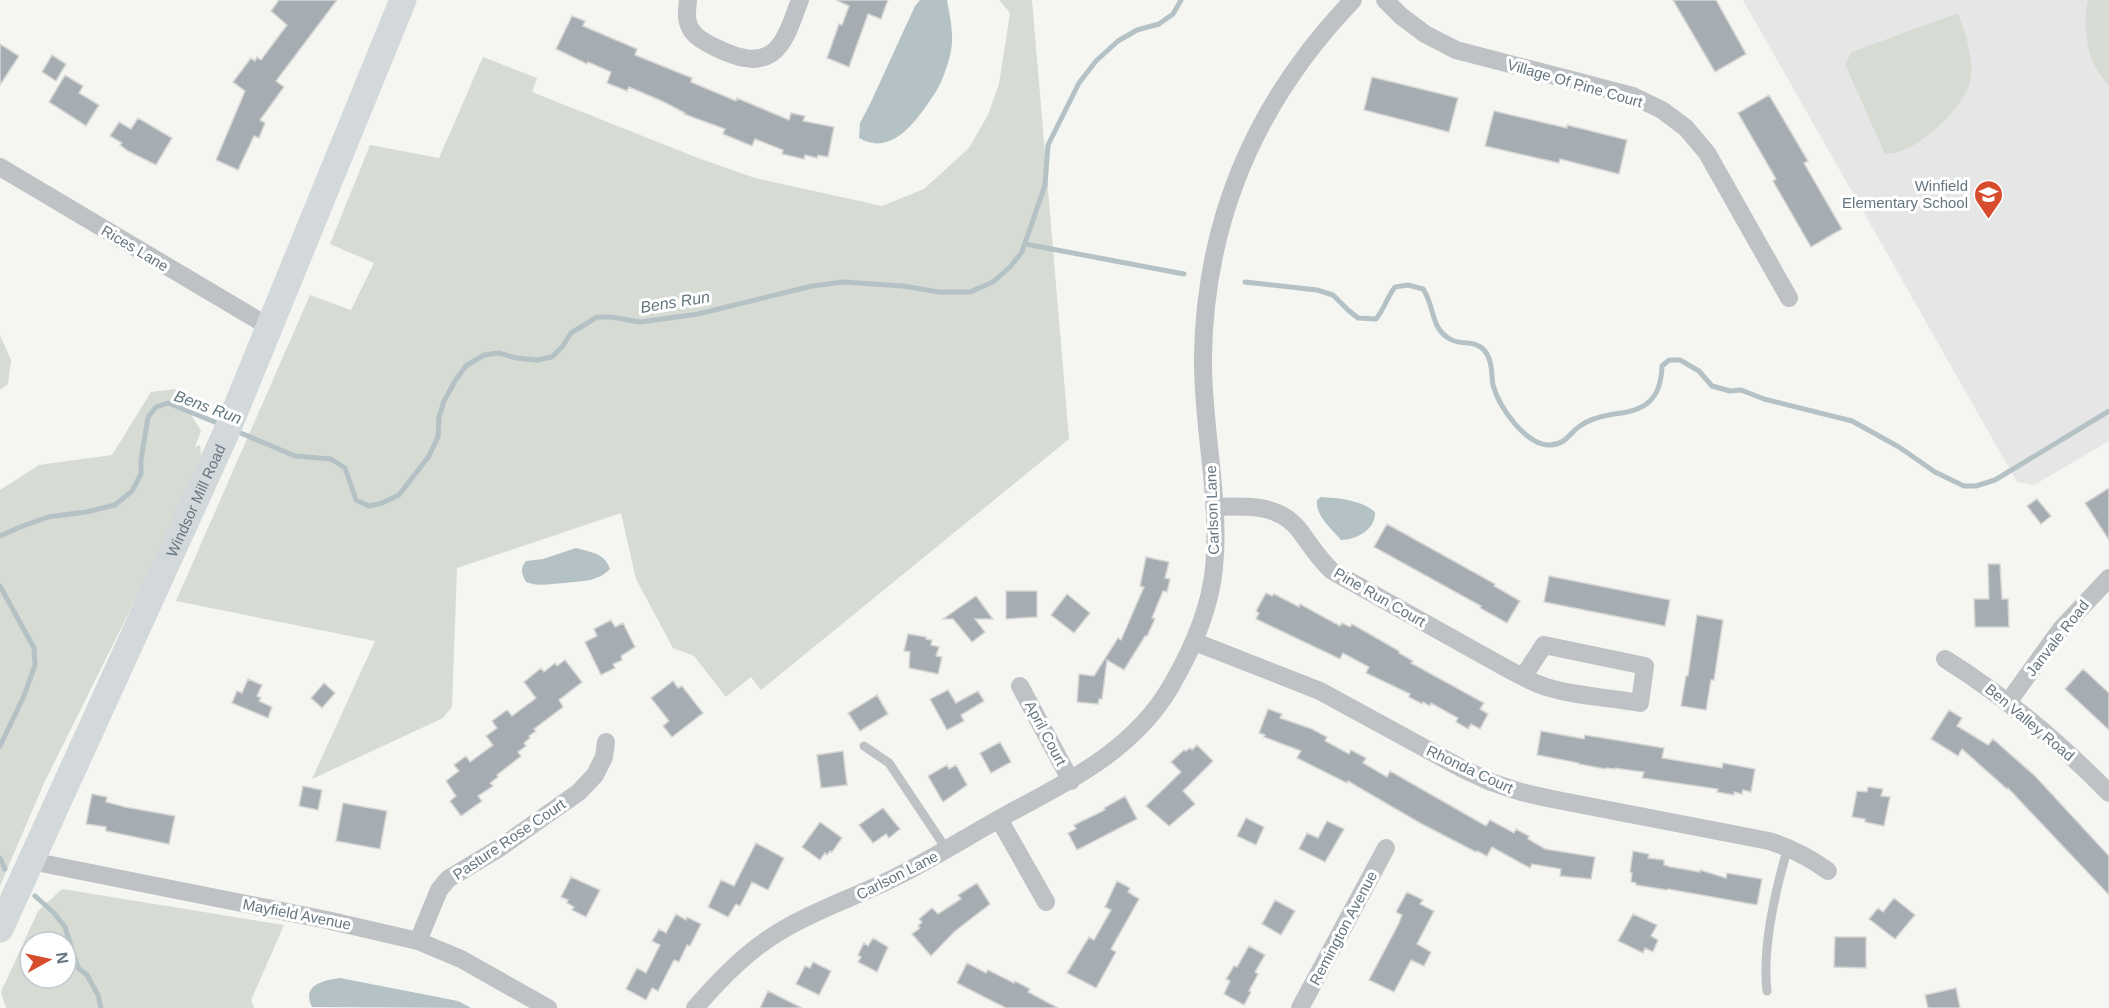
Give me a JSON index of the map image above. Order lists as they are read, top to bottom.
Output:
{
  "streets": {
    "main road": ["Windsor Mill Road"],
    "street": [
      "Village Of Pine Court",
      "Rices Lane",
      "Carlson Lane",
      "Pine Run Court",
      "Janvale Road",
      "Ben Valley Road",
      "April Court",
      "Rhonda Court",
      "Pasture Rose Court",
      "Mayfield Avenue",
      "Remington Avenue"
    ]
  },
  "crossings": [
    ["Rices Lane", "Windsor Mill Road"],
    ["Windsor Mill Road", "Mayfield Avenue"],
    ["Carlson Lane", "Pine Run Court"],
    ["Carlson Lane", "April Court"],
    ["Carlson Lane", "Rhonda Court"],
    ["Janvale Road", "Ben Valley Road"],
    ["Pasture Rose Court", "Mayfield Avenue"]
  ],
  "water": ["Bens Run"],
  "places": {
    "school or university": ["Winfield Elementary School"]
  },
  "north": "right"
}
